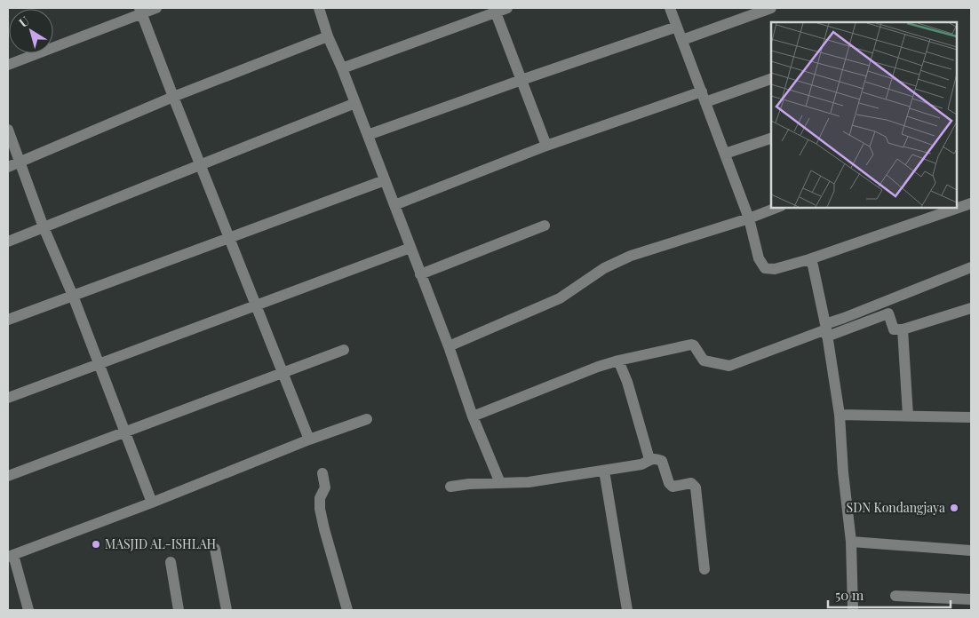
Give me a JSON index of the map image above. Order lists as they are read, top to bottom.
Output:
{
  "places": ["SDN Kondangjaya", "MASJID AL-ISHLAH"],
  "scale_bar": "50 m",
  "north": "top left"
}
